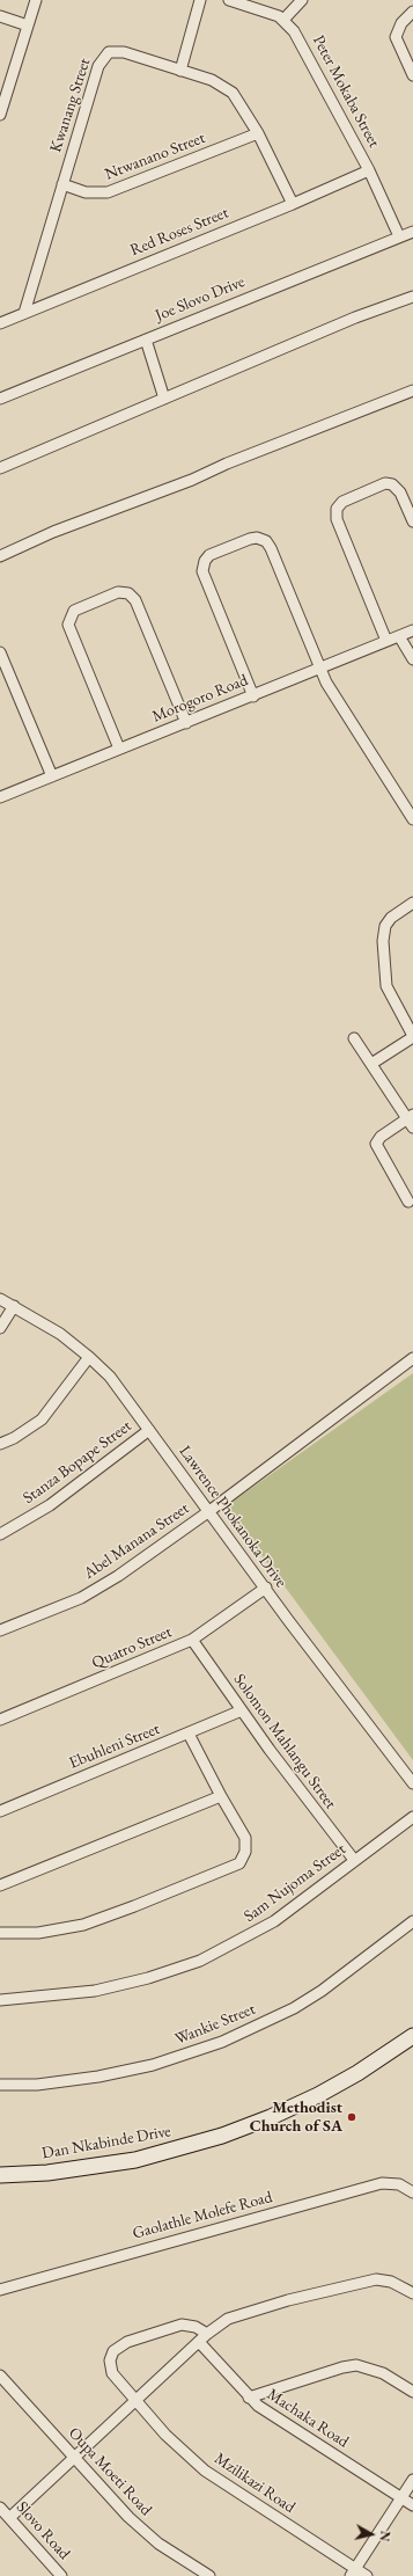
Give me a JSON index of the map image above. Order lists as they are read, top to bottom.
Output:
{
  "streets": {
    "street": [
      "Peter Mokaba Street",
      "Kwanang Street",
      "Ntwanano Street",
      "Red Roses Street",
      "Joe Slovo Drive",
      "Morogoro Road",
      "Stanza Bopape Street",
      "Lawrence Phokanoka Drive",
      "Abel Manana Street",
      "Quatro Street",
      "Solomon Mahlangu Street",
      "Ebuhleni Street",
      "Sam Nujoma Street",
      "Wankie Street",
      "Dan Nkabinde Drive",
      "Gaolathle Molefe Road",
      "Machaka Road",
      "Oupa Moeti Road",
      "Mzilikazi Road",
      "Slovo Road"
    ]
  },
  "crossings": [
    ["Peter Mokaba Street", "Red Roses Street"],
    ["Peter Mokaba Street", "Joe Slovo Drive"],
    ["Kwanang Street", "Ntwanano Street"],
    ["Kwanang Street", "Red Roses Street"],
    ["Stanza Bopape Street", "Lawrence Phokanoka Drive"],
    ["Lawrence Phokanoka Drive", "Abel Manana Street"],
    ["Lawrence Phokanoka Drive", "Quatro Street"],
    ["Quatro Street", "Solomon Mahlangu Street"],
    ["Solomon Mahlangu Street", "Ebuhleni Street"],
    ["Solomon Mahlangu Street", "Sam Nujoma Street"]
  ],
  "places": ["Methodist Church of SA"],
  "north": "right"
}
